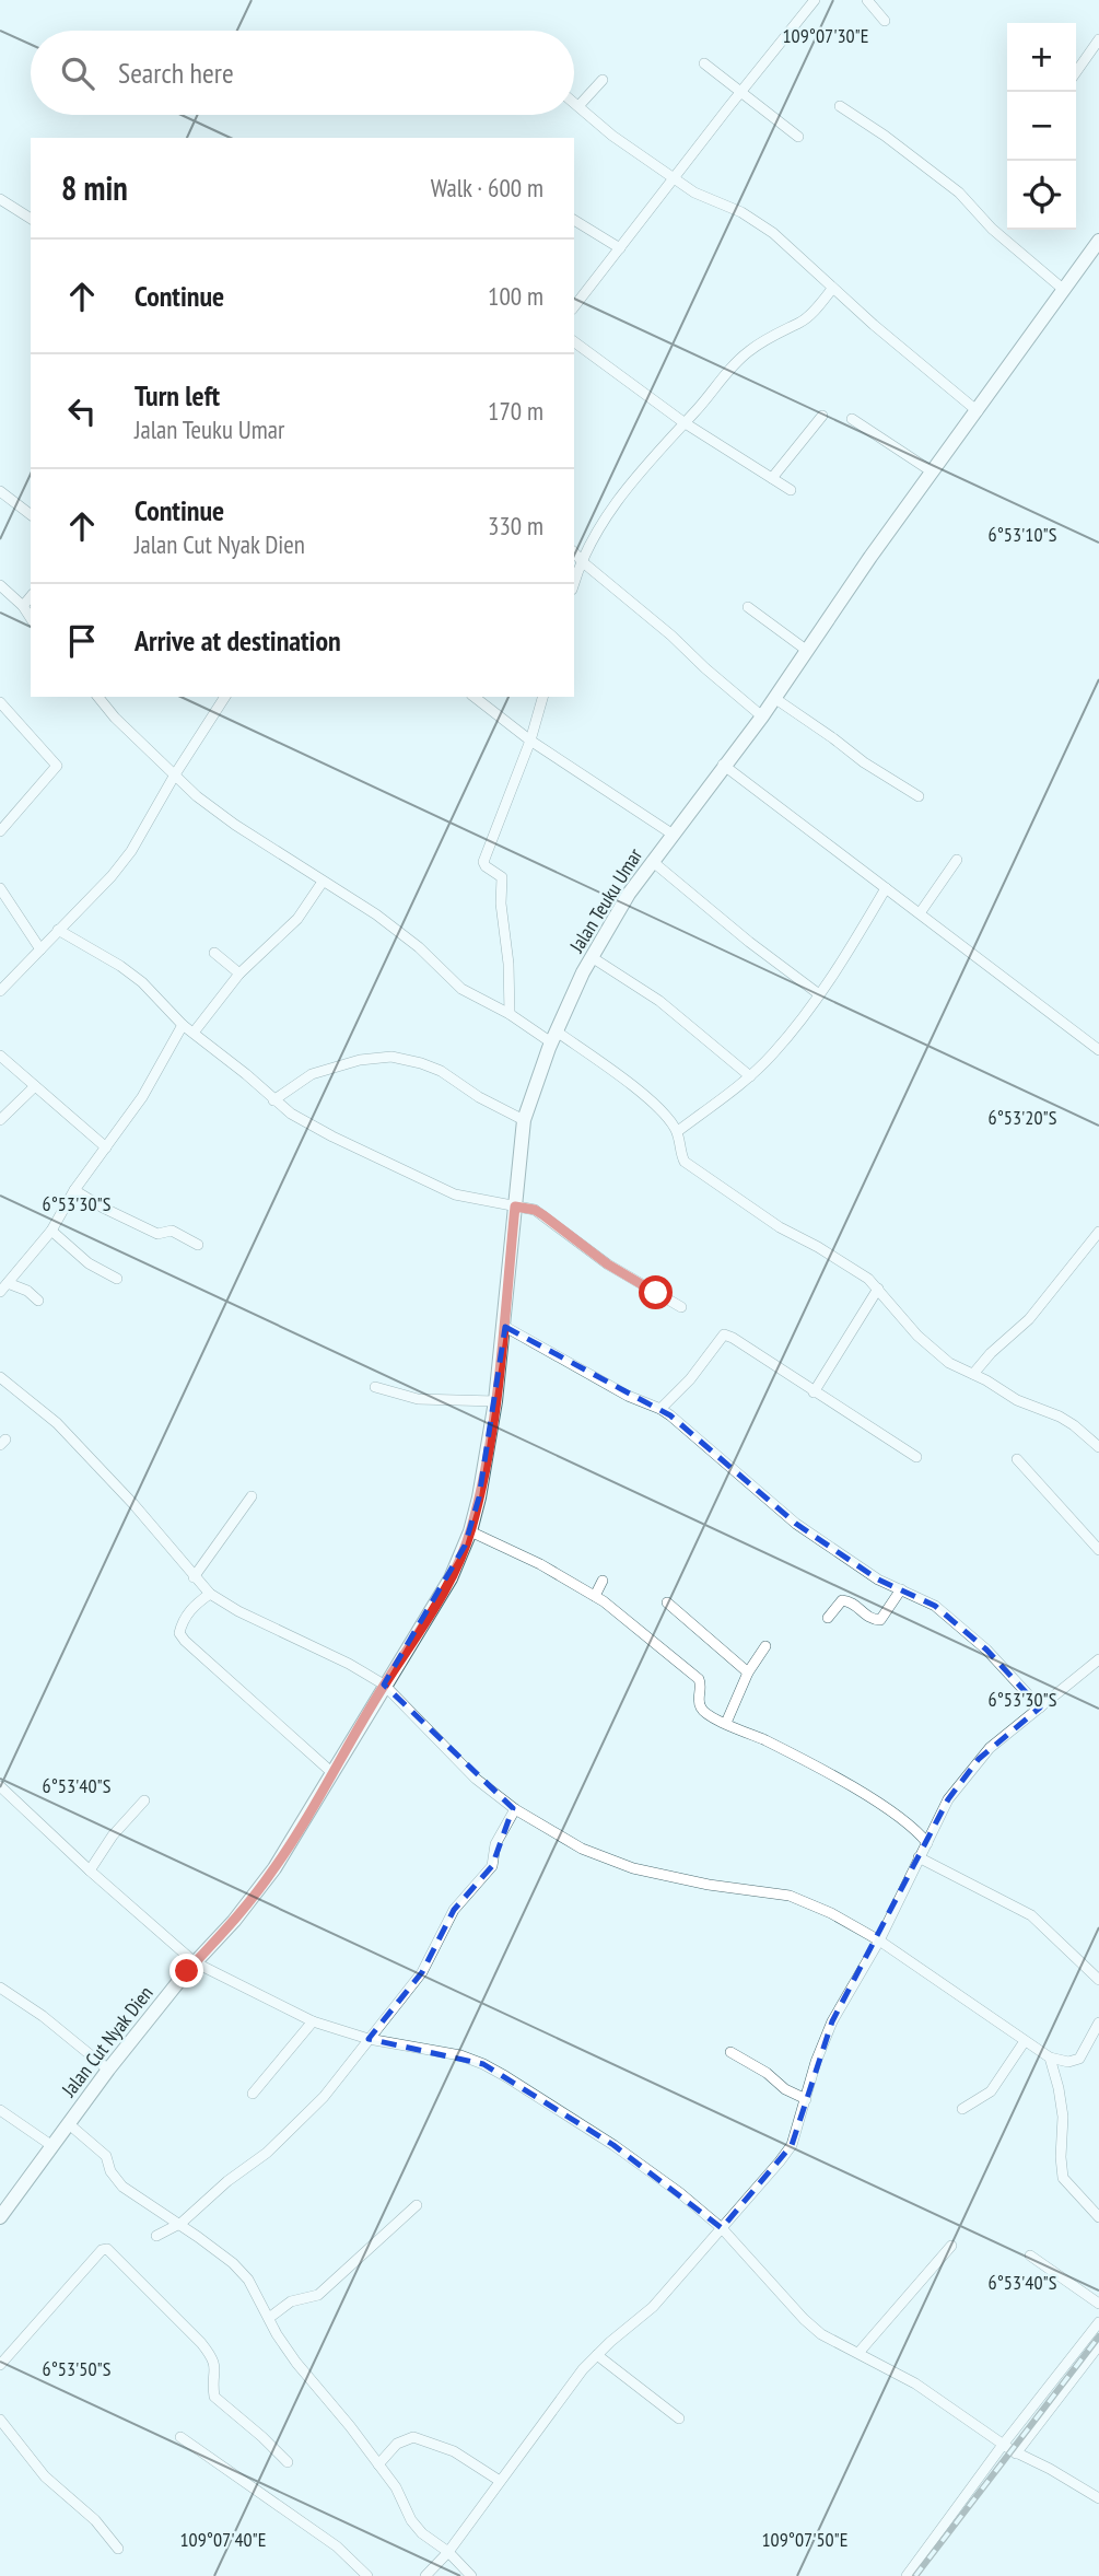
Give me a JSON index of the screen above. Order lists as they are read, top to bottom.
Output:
{
  "streets": {
    "main road": ["Jalan Teuku Umar", "Jalan Cut Nyak Dien"]
  },
  "crossings": [
    ["Jalan Teuku Umar", "Jalan Cut Nyak Dien"]
  ],
  "page": {
    "map_buttons": ["+", "−"],
    "search": "Search here",
    "heading": ["8 min", "Walk · 600 m"],
    "list": [
      ["Continue", "100 m"],
      ["Turn left", "Jalan Teuku Umar", "170 m"],
      ["Continue", "Jalan Cut Nyak Dien", "330 m"],
      "Arrive at destination"
    ]
  },
  "coordinates": [
    "109°07'30\"E",
    "6°53'10\"S",
    "6°53'20\"S",
    "6°53'30\"S",
    "6°53'40\"S",
    "6°53'50\"S",
    "109°07'40\"E",
    "109°07'50\"E"
  ]
}
